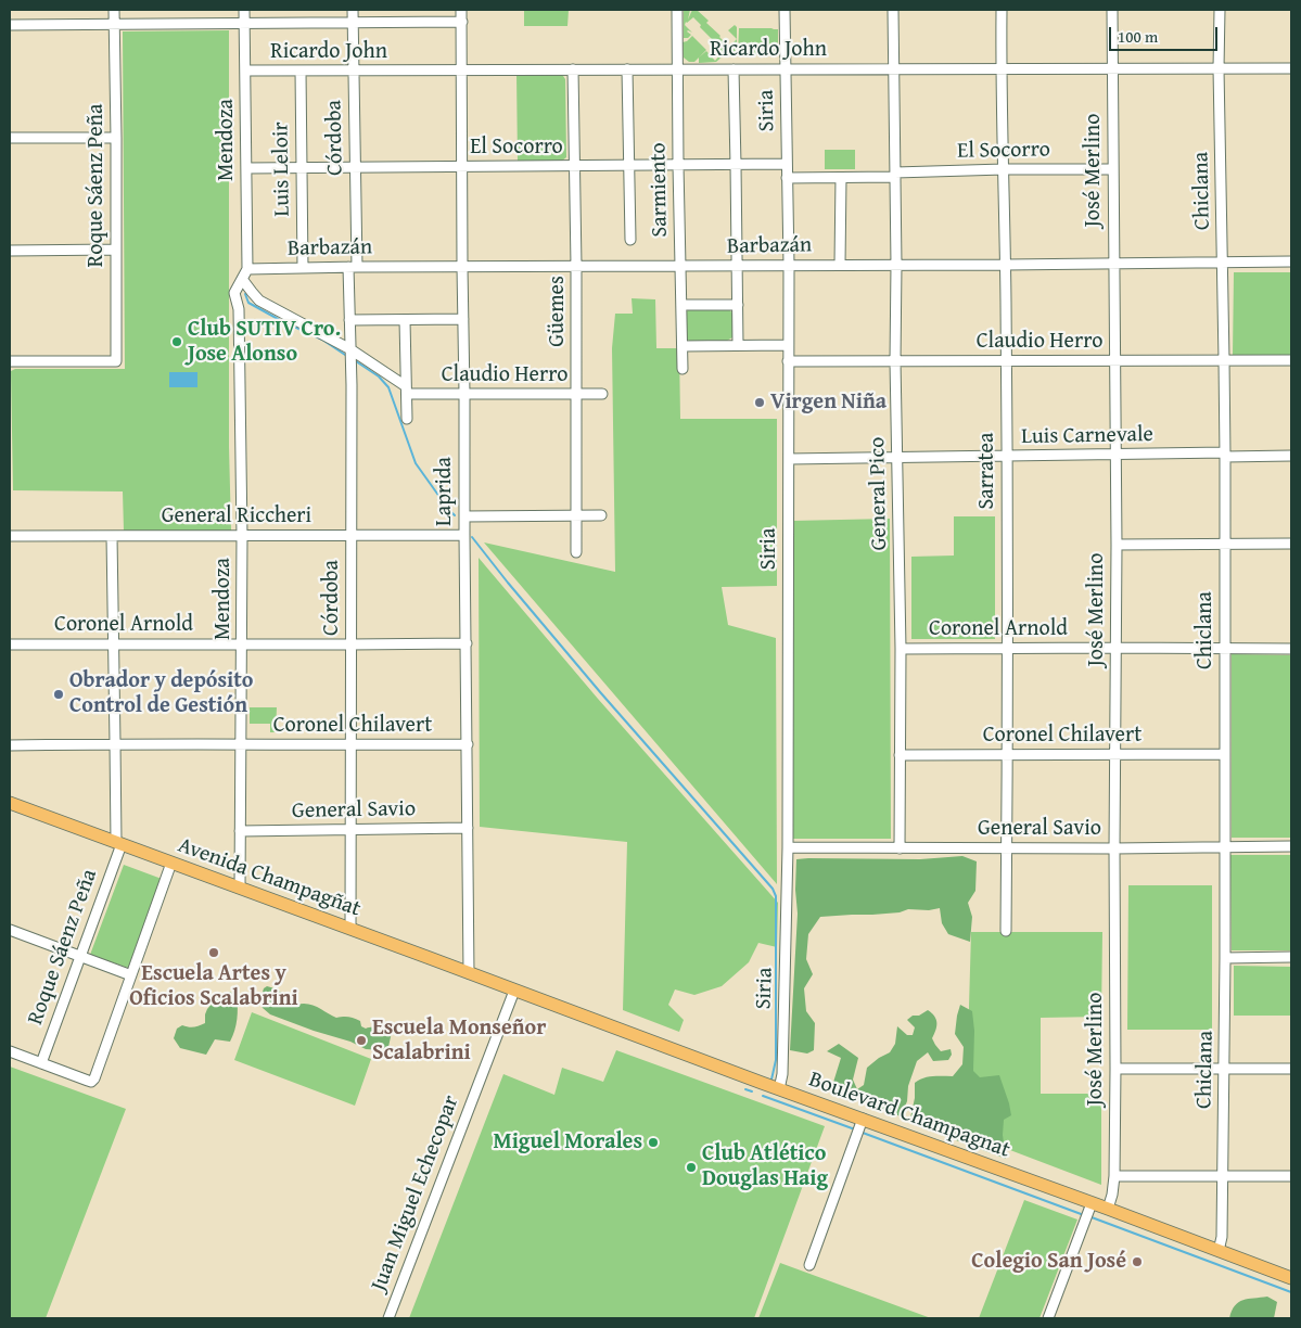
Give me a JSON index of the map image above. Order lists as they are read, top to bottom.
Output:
{
  "streets": {
    "main road": ["Avenida Champagñat", "Boulevard Champagnat"],
    "street": [
      "Ricardo John",
      "Siria",
      "Córdoba",
      "Mendoza",
      "El Socorro",
      "Luis Leloir",
      "José Merlino",
      "Roque Sáenz Peña",
      "Sarmiento",
      "Chiclana",
      "Barbazán",
      "Güemes",
      "Claudio Herro",
      "Luis Carnevale",
      "Sarratea",
      "Laprida",
      "General Pico",
      "General Riccheri",
      "Coronel Arnold",
      "Coronel Chilavert",
      "General Savio",
      "Juan Miguel Echecopar"
    ]
  },
  "crossings": [
    ["Ricardo John", "Siria"],
    ["Ricardo John", "Córdoba"],
    ["Ricardo John", "Mendoza"],
    ["Ricardo John", "Luis Leloir"],
    ["Ricardo John", "José Merlino"],
    ["Ricardo John", "Sarmiento"],
    ["Ricardo John", "Chiclana"],
    ["Ricardo John", "Güemes"],
    ["Ricardo John", "Sarratea"],
    ["Ricardo John", "Laprida"],
    ["Ricardo John", "General Pico"],
    ["Siria", "El Socorro"],
    ["Siria", "Barbazán"],
    ["Siria", "Claudio Herro"],
    ["Siria", "Luis Carnevale"],
    ["Siria", "General Savio"],
    ["Siria", "Boulevard Champagnat"],
    ["Córdoba", "El Socorro"],
    ["Córdoba", "Barbazán"],
    ["Córdoba", "General Riccheri"],
    ["Córdoba", "Coronel Arnold"],
    ["Córdoba", "Coronel Chilavert"],
    ["Córdoba", "General Savio"],
    ["Córdoba", "Avenida Champagñat"],
    ["Mendoza", "El Socorro"],
    ["Mendoza", "Barbazán"],
    ["Mendoza", "General Riccheri"],
    ["Mendoza", "Coronel Arnold"],
    ["Mendoza", "Coronel Chilavert"],
    ["Mendoza", "General Savio"],
    ["Mendoza", "Avenida Champagñat"],
    ["El Socorro", "Luis Leloir"],
    ["El Socorro", "José Merlino"],
    ["El Socorro", "Sarmiento"],
    ["El Socorro", "Güemes"],
    ["El Socorro", "Sarratea"],
    ["El Socorro", "Laprida"],
    ["El Socorro", "General Pico"],
    ["Luis Leloir", "Barbazán"],
    ["José Merlino", "Barbazán"],
    ["José Merlino", "Claudio Herro"],
    ["José Merlino", "Luis Carnevale"],
    ["José Merlino", "Coronel Arnold"],
    ["José Merlino", "Coronel Chilavert"],
    ["José Merlino", "General Savio"],
    ["José Merlino", "Boulevard Champagnat"],
    ["Roque Sáenz Peña", "General Riccheri"],
    ["Roque Sáenz Peña", "Coronel Arnold"],
    ["Roque Sáenz Peña", "Coronel Chilavert"],
    ["Roque Sáenz Peña", "Avenida Champagñat"],
    ["Sarmiento", "Barbazán"],
    ["Chiclana", "Barbazán"],
    ["Chiclana", "Claudio Herro"],
    ["Chiclana", "Luis Carnevale"],
    ["Chiclana", "Coronel Arnold"],
    ["Chiclana", "Coronel Chilavert"],
    ["Chiclana", "General Savio"],
    ["Chiclana", "Boulevard Champagnat"],
    ["Barbazán", "Güemes"],
    ["Barbazán", "Sarratea"],
    ["Barbazán", "Laprida"],
    ["Barbazán", "General Pico"],
    ["Güemes", "Claudio Herro"],
    ["Claudio Herro", "Sarratea"],
    ["Claudio Herro", "Laprida"],
    ["Claudio Herro", "General Pico"],
    ["Luis Carnevale", "Sarratea"],
    ["Luis Carnevale", "General Pico"],
    ["Sarratea", "Coronel Arnold"],
    ["Sarratea", "Coronel Chilavert"],
    ["Sarratea", "General Savio"],
    ["Laprida", "General Riccheri"],
    ["Laprida", "Coronel Arnold"],
    ["Laprida", "Coronel Chilavert"],
    ["Laprida", "General Savio"],
    ["Laprida", "Avenida Champagñat"],
    ["General Pico", "Coronel Arnold"],
    ["General Pico", "Coronel Chilavert"],
    ["General Pico", "General Savio"],
    ["Avenida Champagñat", "Boulevard Champagnat"],
    ["Avenida Champagñat", "Juan Miguel Echecopar"],
    ["Boulevard Champagnat", "Juan Miguel Echecopar"]
  ],
  "places": [
    "Club SUTIV Cro. Jose Alonso",
    "Virgen Niña",
    "Obrador y depósito Control de Gestión",
    "Escuela Artes y Oficios Scalabrini",
    "Escuela Monseñor Scalabrini",
    "Miguel Morales",
    "Club Atlético Douglas Haig",
    "Colegio San José"
  ],
  "scale_bar": "100 m"
}
